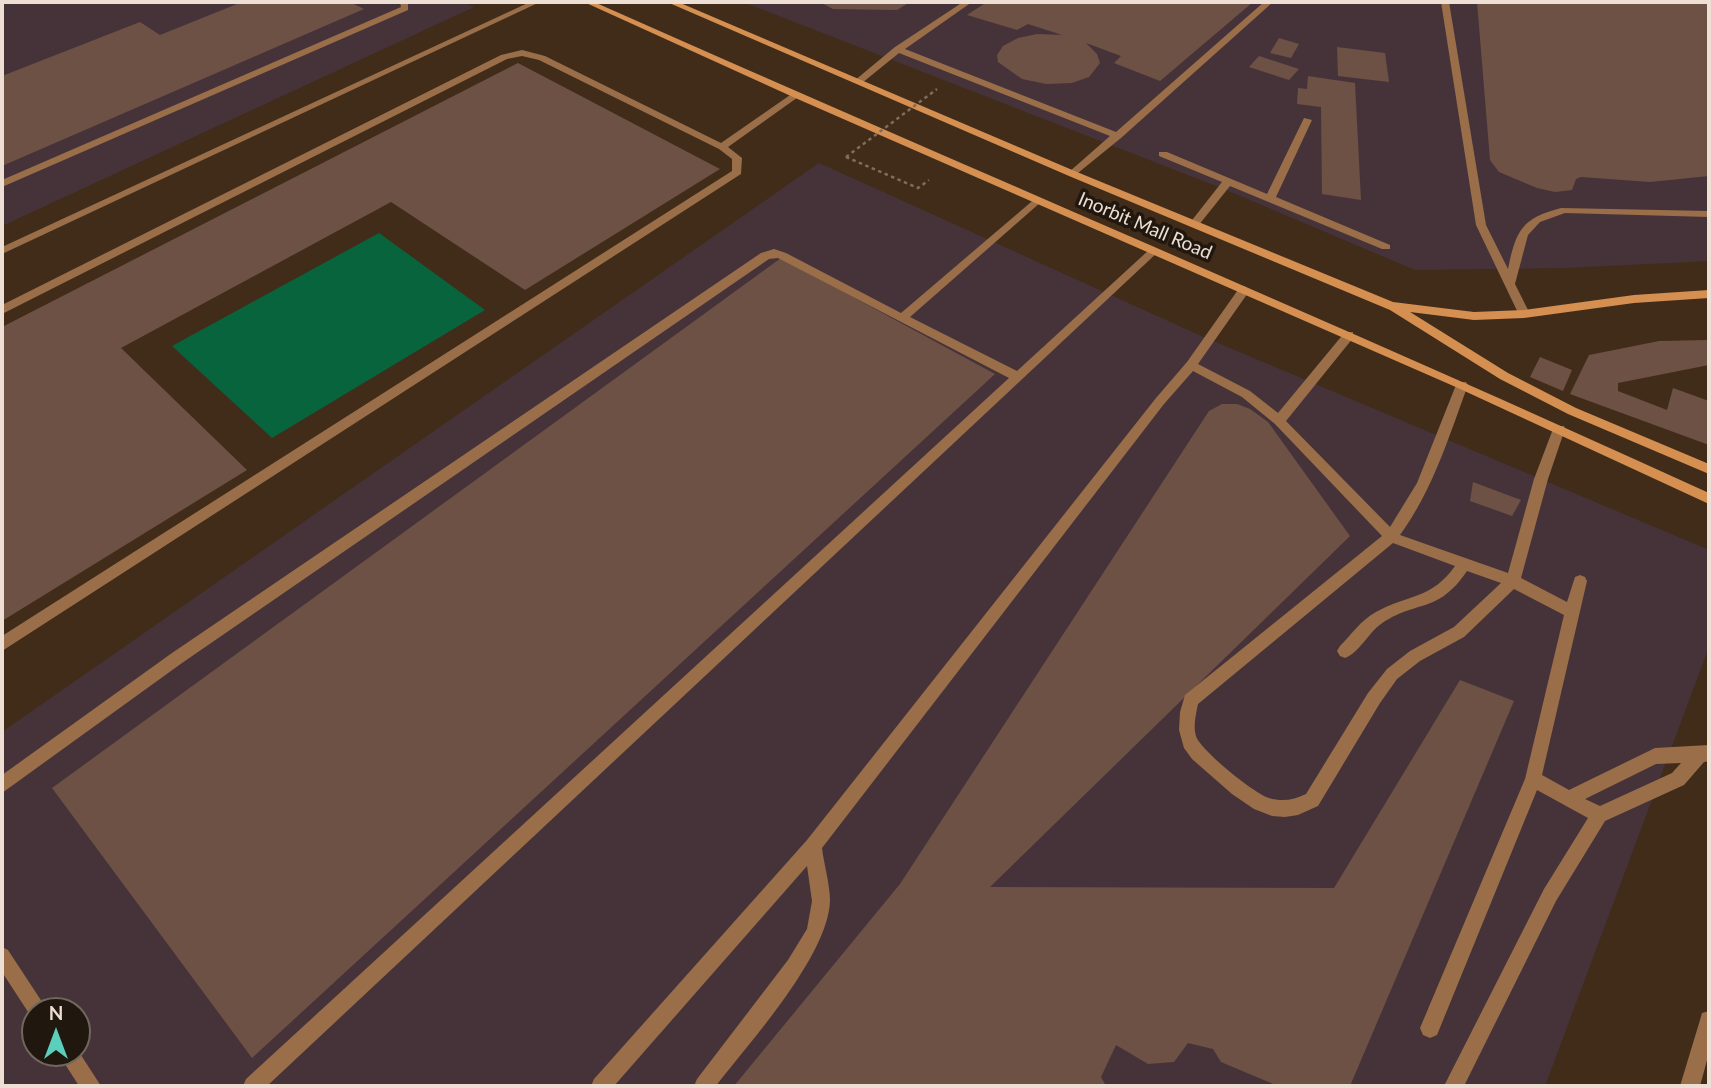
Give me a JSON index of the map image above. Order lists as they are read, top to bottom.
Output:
{
  "streets": {
    "main road": ["Inorbit Mall Road"]
  },
  "north": "top"
}
